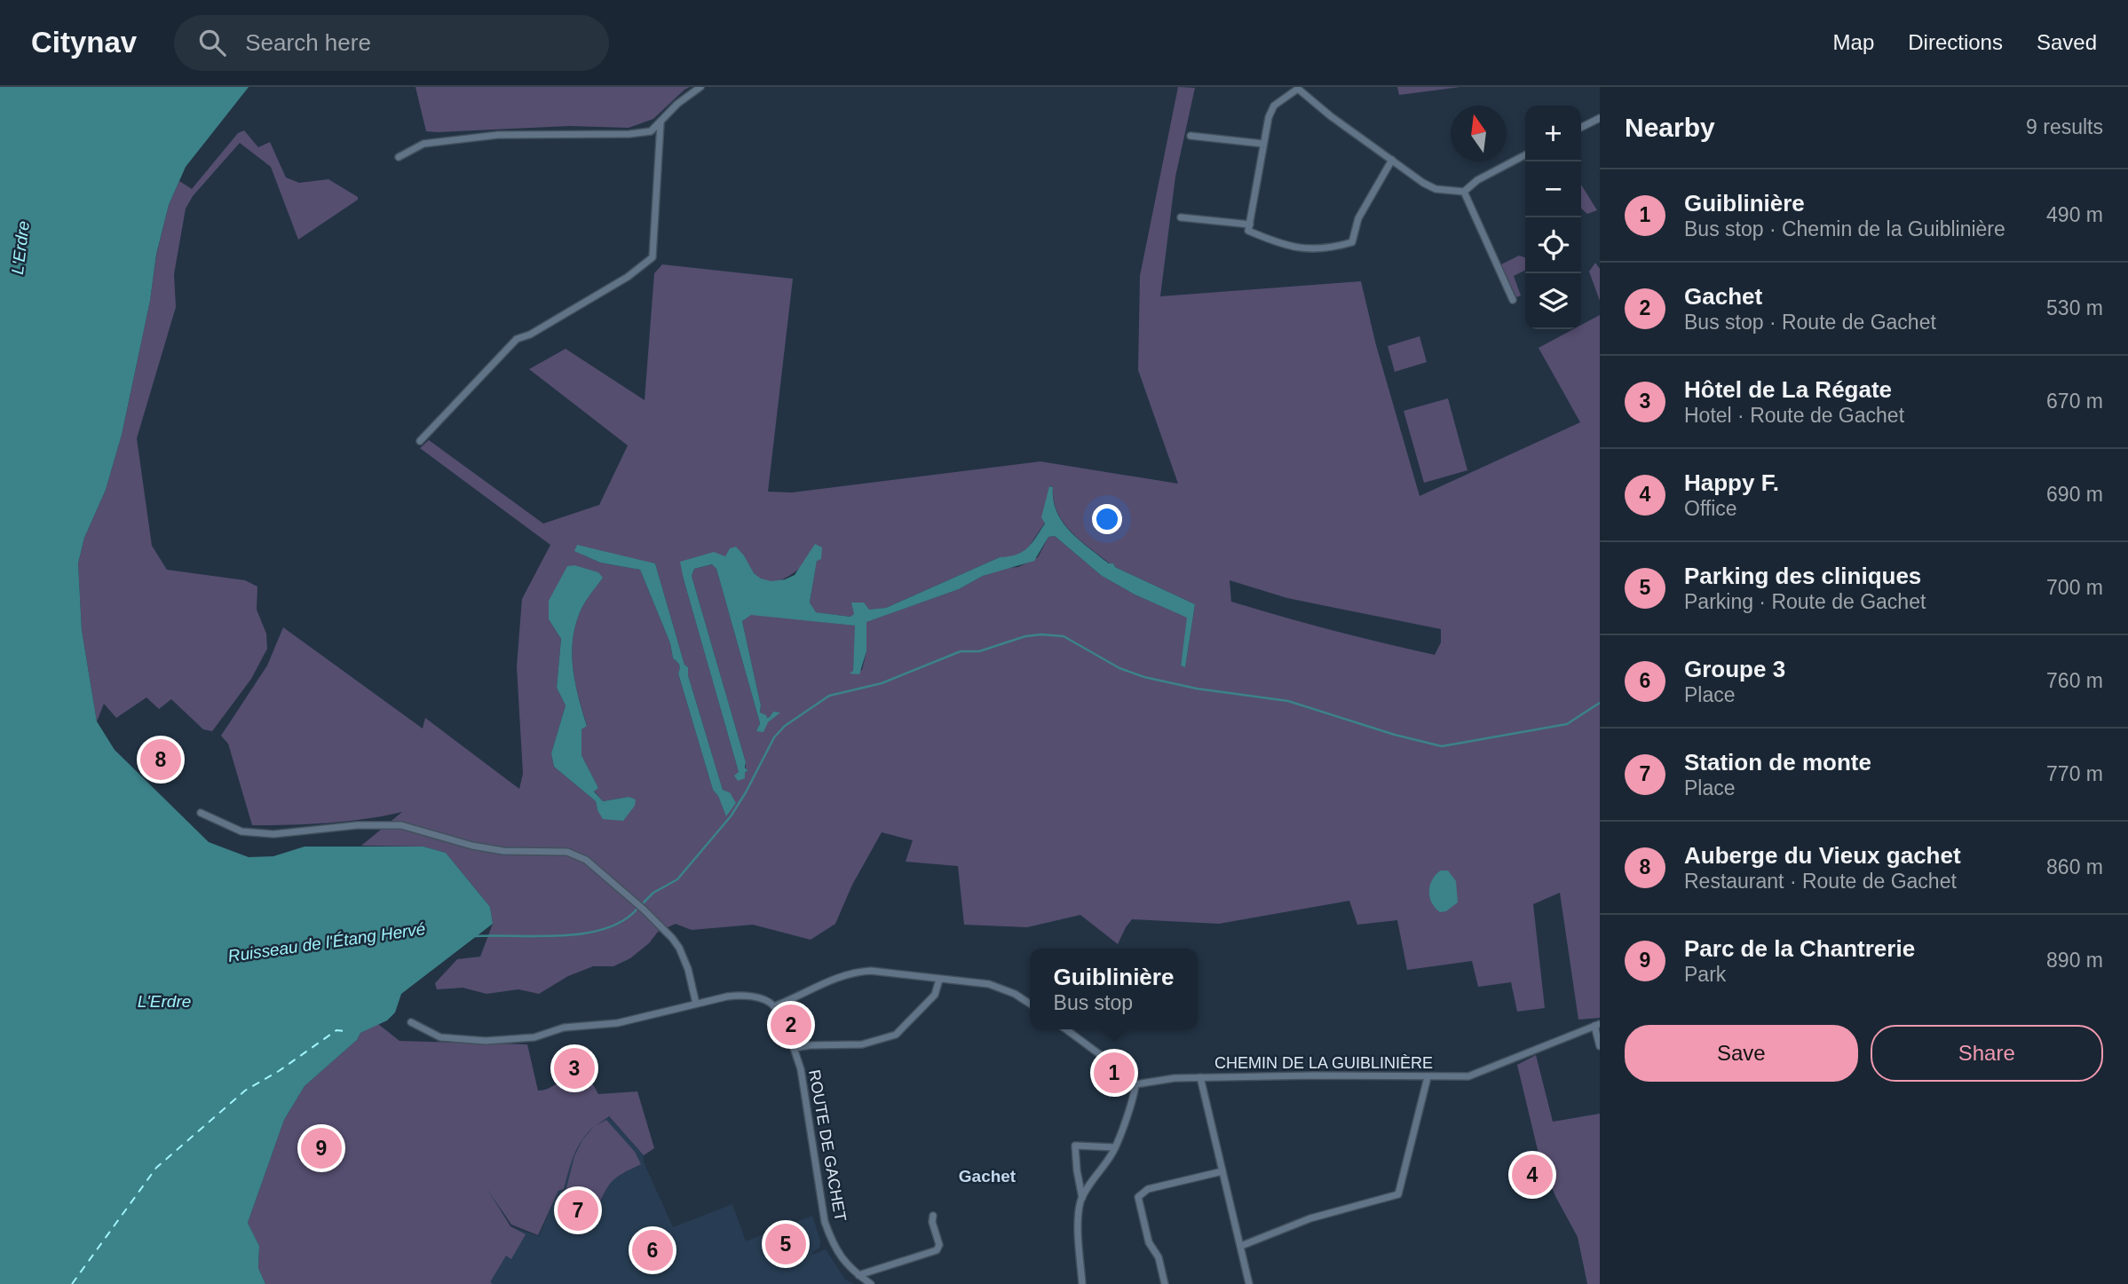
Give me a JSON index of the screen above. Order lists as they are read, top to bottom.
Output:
{
  "streets": {
    "street": ["CHEMIN DE LA GUIBLINIÈRE", "ROUTE DE GACHET"]
  },
  "districts": ["Gachet"],
  "water": ["L'Erdre", "Ruisseau de l'Étang Hervé"],
  "north": "top",
  "page": {
    "header": "Citynav",
    "search": "Search here",
    "nav": ["Map", "Directions", "Saved"],
    "heading": ["Nearby", "9 results"],
    "map_buttons": ["+", "−"],
    "list": [
      {
        "mark": "1",
        "name": "Guiblinière",
        "note": "Bus stop · Chemin de la Guiblinière",
        "value": "490 m"
      },
      {
        "mark": "2",
        "name": "Gachet",
        "note": "Bus stop · Route de Gachet",
        "value": "530 m"
      },
      {
        "mark": "3",
        "name": "Hôtel de La Régate",
        "note": "Hotel · Route de Gachet",
        "value": "670 m"
      },
      {
        "mark": "4",
        "name": "Happy F.",
        "note": "Office",
        "value": "690 m"
      },
      {
        "mark": "5",
        "name": "Parking des cliniques",
        "note": "Parking · Route de Gachet",
        "value": "700 m"
      },
      {
        "mark": "6",
        "name": "Groupe 3",
        "note": "Place",
        "value": "760 m"
      },
      {
        "mark": "7",
        "name": "Station de monte",
        "note": "Place",
        "value": "770 m"
      },
      {
        "mark": "8",
        "name": "Auberge du Vieux gachet",
        "note": "Restaurant · Route de Gachet",
        "value": "860 m"
      },
      {
        "mark": "9",
        "name": "Parc de la Chantrerie",
        "note": "Park",
        "value": "890 m"
      }
    ],
    "pins": [
      "8",
      "2",
      "3",
      "1",
      "9",
      "4",
      "7",
      "5",
      "6"
    ],
    "popup": ["Guiblinière", "Bus stop"],
    "buttons": ["Save", "Share"]
  }
}
